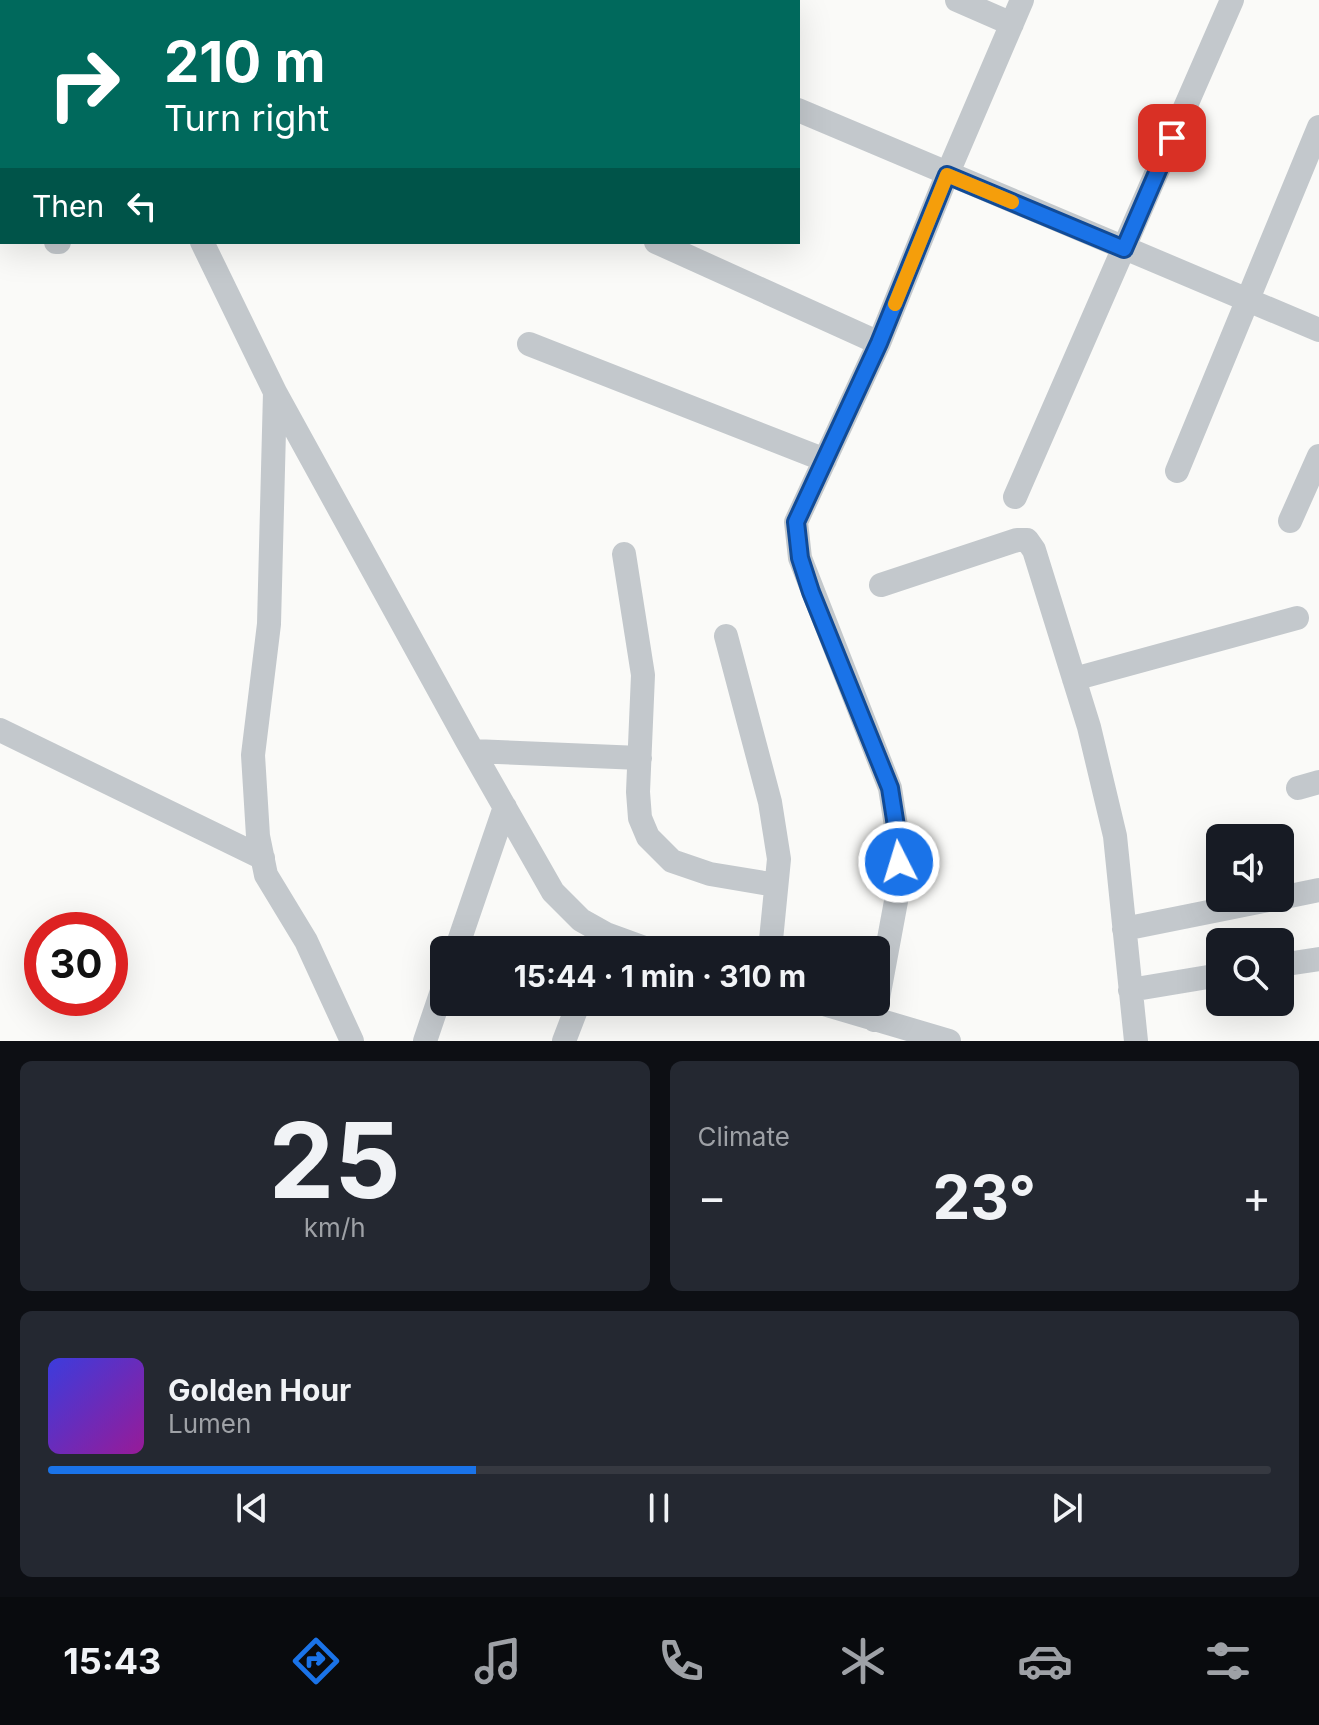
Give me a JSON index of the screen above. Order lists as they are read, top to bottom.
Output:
{
  "page": {
    "turn": ["210 m", "Turn right"],
    "then": "Then",
    "limit": "30",
    "trip": "15:44 · 1 min · 310 m",
    "tile": [
      ["25", "km/h"],
      "Climate"
    ],
    "heat": ["−", "23°", "+"],
    "song": ["Golden Hour", "Lumen"],
    "tabs": "15:43"
  }
}
